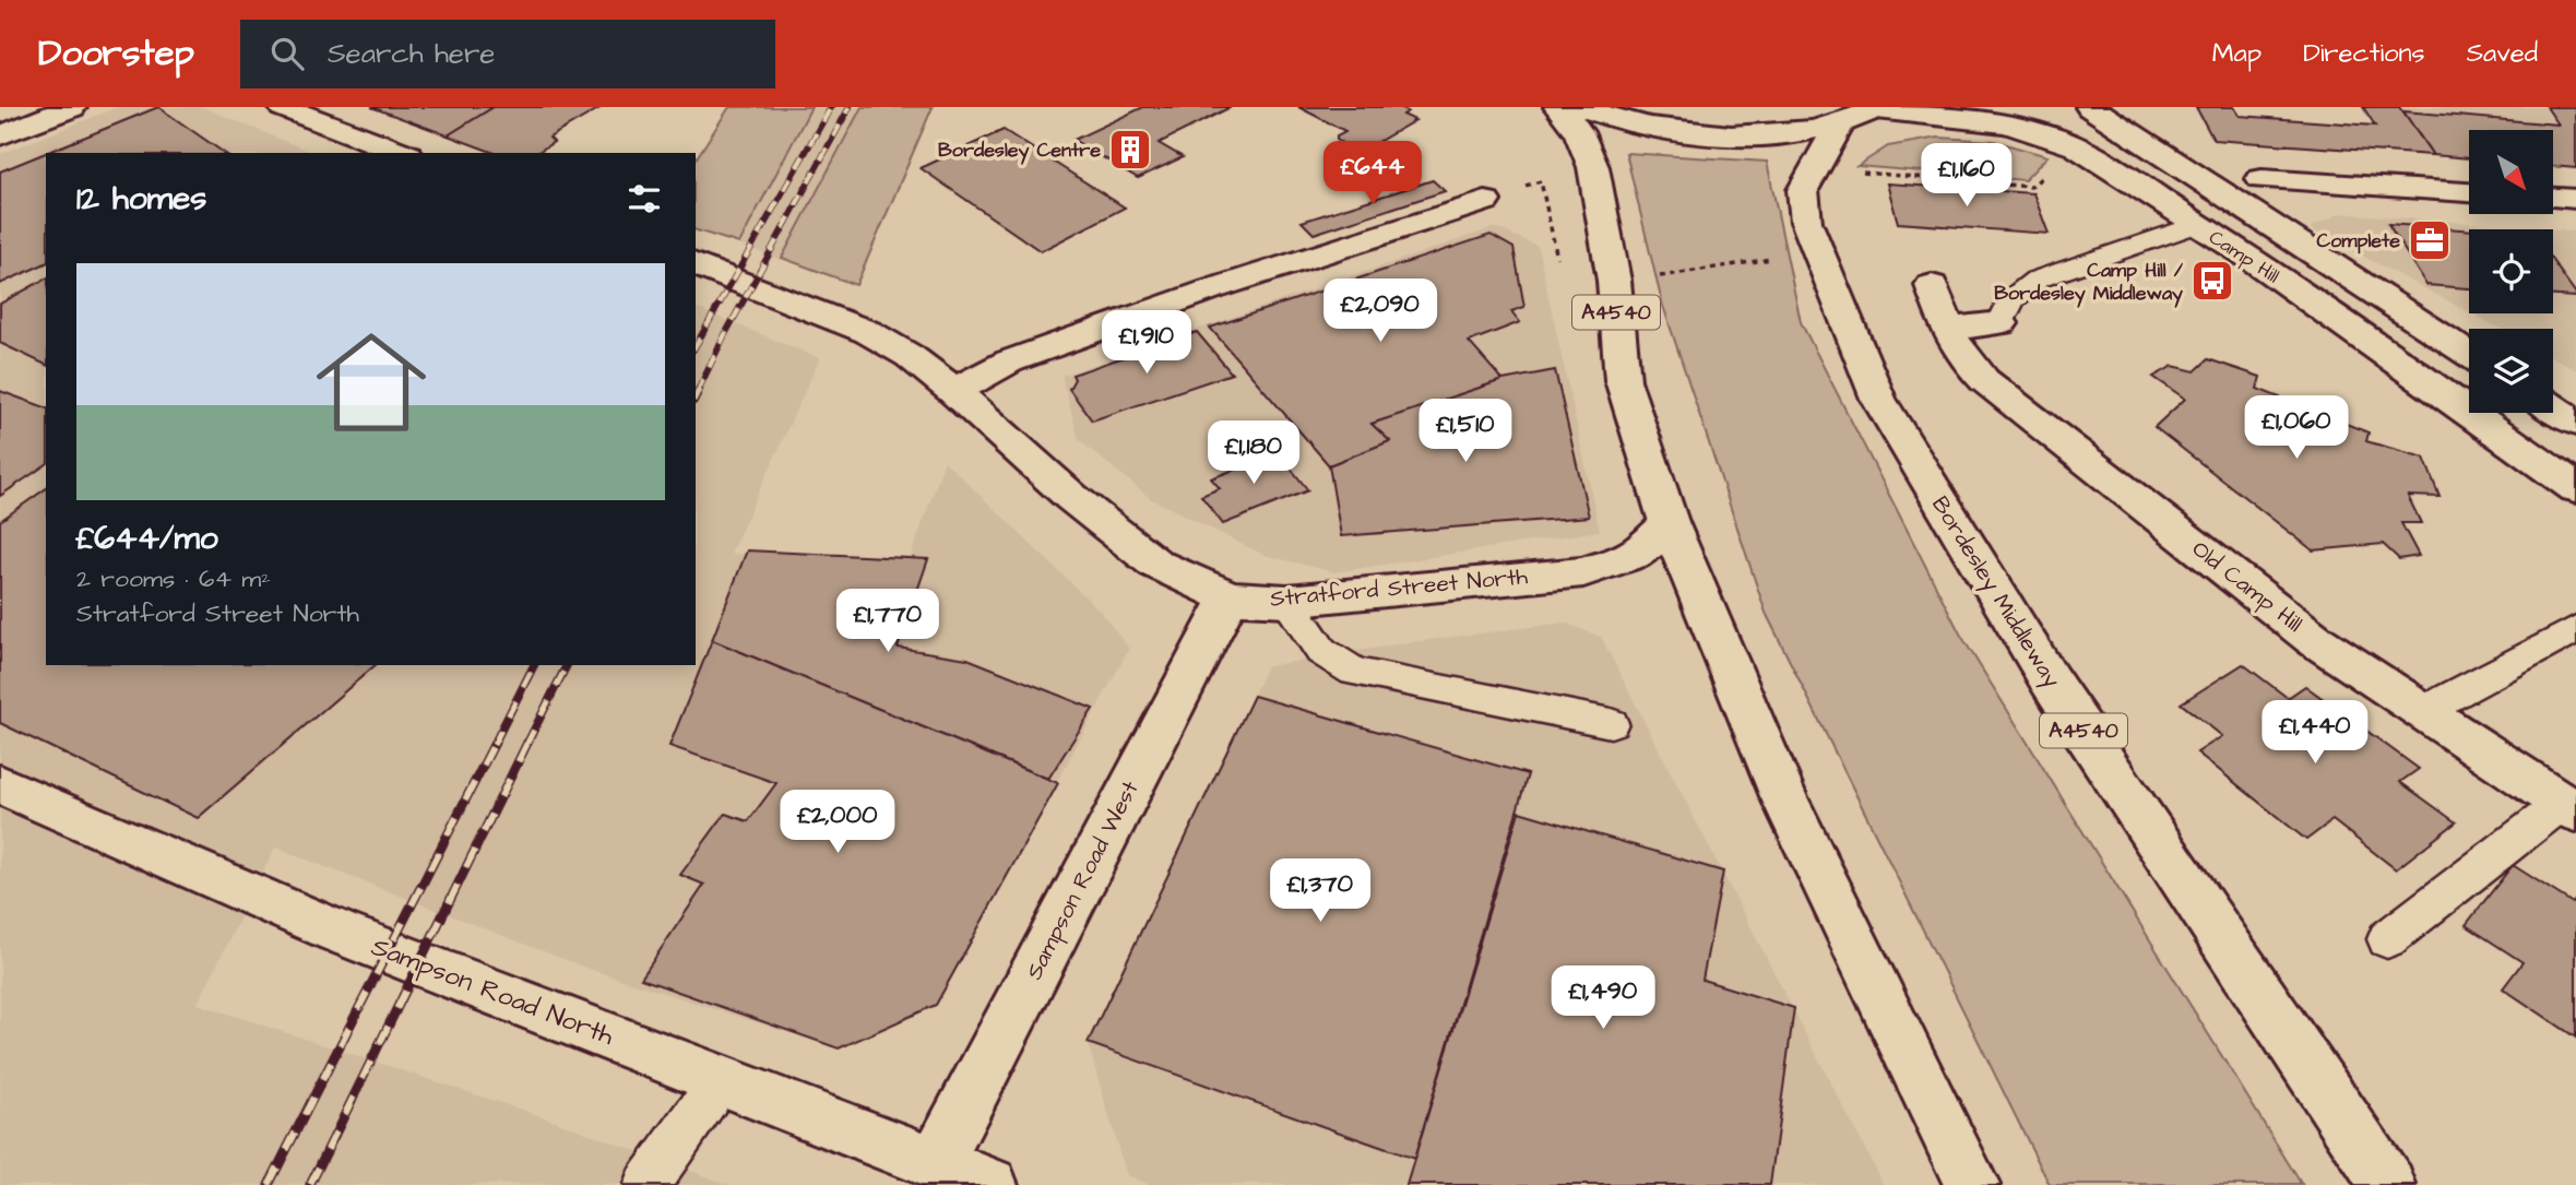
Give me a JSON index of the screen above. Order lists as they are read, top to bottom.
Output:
{
  "streets": {
    "main road": [
      "Camp Hill",
      "A4540",
      "Old Camp Hill",
      "Stratford Street North",
      "Bordesley Middleway",
      "Sampson Road West",
      "Sampson Road North"
    ]
  },
  "crossings": [
    ["A4540", "Stratford Street North"],
    ["Stratford Street North", "Sampson Road West"],
    ["Sampson Road West", "Sampson Road North"]
  ],
  "places": {
    "building": ["Bordesley Centre"],
    "office": ["Complete"],
    "bus stop": ["Camp Hill / Bordesley Middleway"]
  },
  "north": "bottom right",
  "page": {
    "header": "Doorstep",
    "search": "Search here",
    "nav": ["Map", "Directions", "Saved"],
    "price": [
      "£644",
      "£1,160",
      "£2,090",
      "£1,910",
      "£1,060",
      "£1,510",
      "£1,180",
      "£1,770",
      "£1,440",
      "£2,000",
      "£1,370",
      "£1,490"
    ],
    "heading": "12 homes",
    "list": [
      {
        "name": "£644/mo",
        "note": "2 rooms · 64 m² · Stratford Street North"
      }
    ]
  }
}
